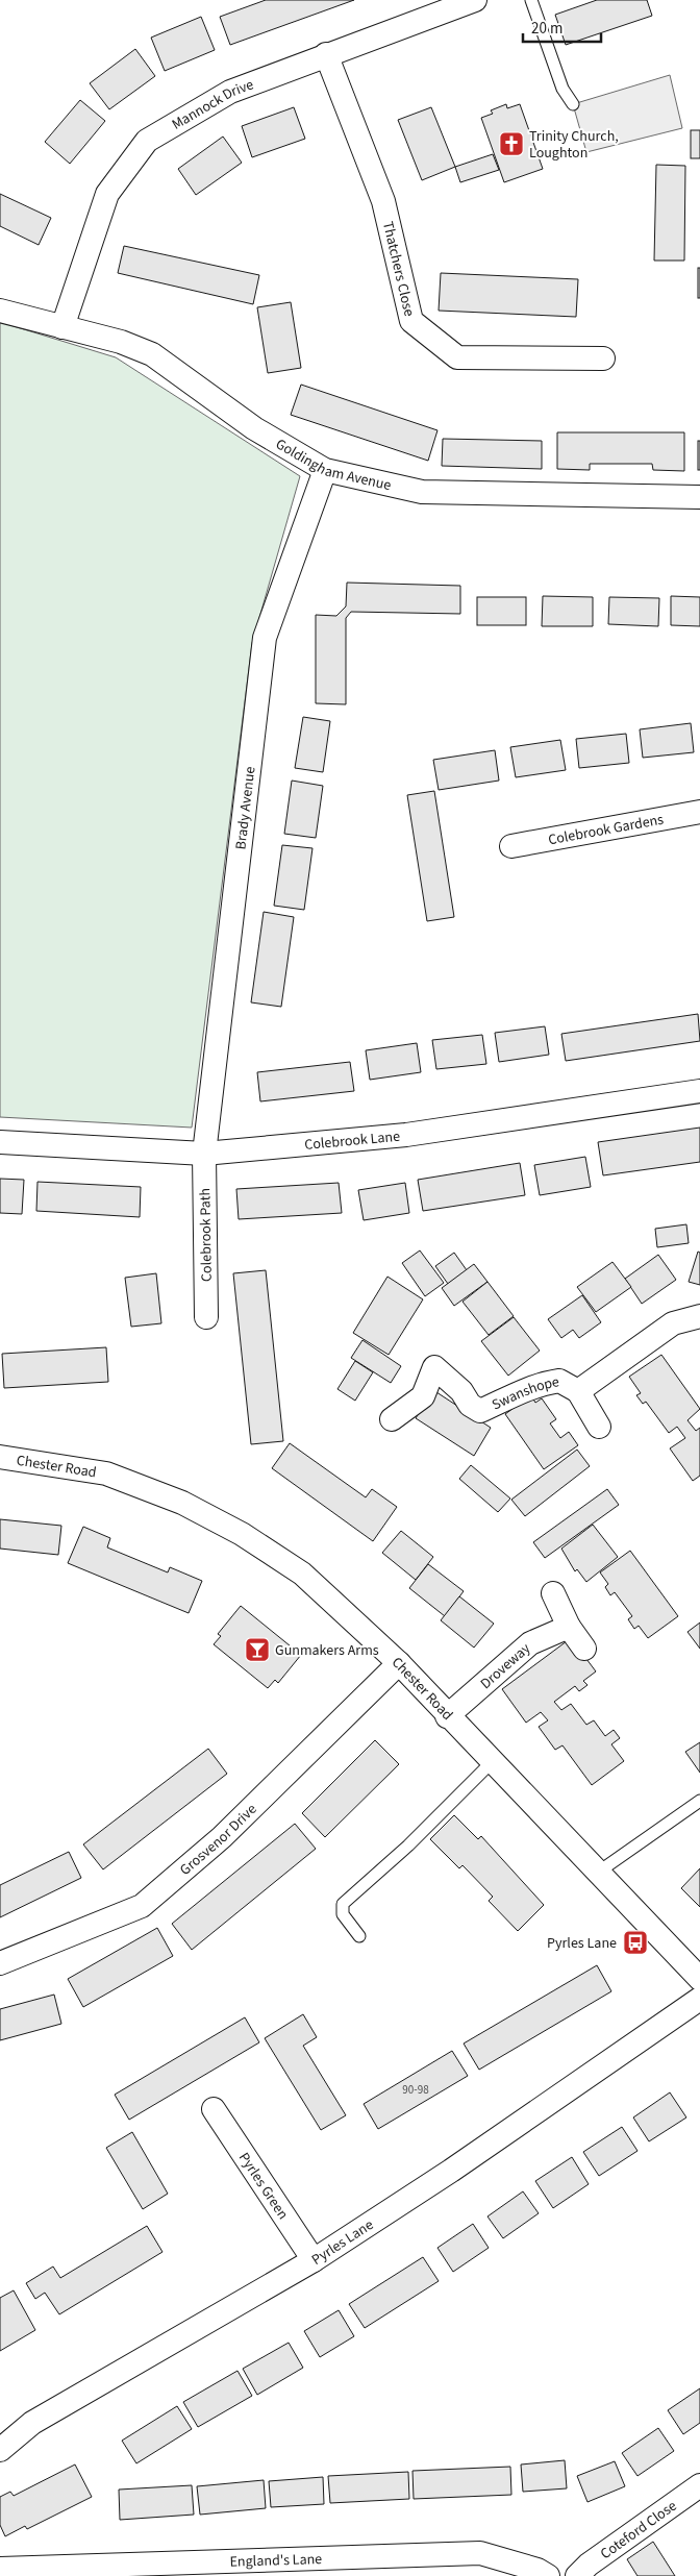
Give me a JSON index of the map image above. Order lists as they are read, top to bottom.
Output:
{
  "streets": {
    "street": [
      "Mannock Drive",
      "Thatchers Close",
      "Goldingham Avenue",
      "Brady Avenue",
      "Colebrook Gardens",
      "Colebrook Lane",
      "Colebrook Path",
      "Swanshope",
      "Chester Road",
      "Droveway",
      "Grosvenor Drive",
      "Pyrles Green",
      "Pyrles Lane",
      "Coteford Close",
      "England's Lane"
    ]
  },
  "crossings": [
    ["Mannock Drive", "Thatchers Close"],
    ["Mannock Drive", "Goldingham Avenue"],
    ["Goldingham Avenue", "Brady Avenue"],
    ["Brady Avenue", "Colebrook Lane"],
    ["Brady Avenue", "Colebrook Path"],
    ["Colebrook Lane", "Colebrook Path"],
    ["Chester Road", "Droveway"],
    ["Chester Road", "Grosvenor Drive"],
    ["Pyrles Green", "Pyrles Lane"]
  ],
  "places": {
    "church": ["Trinity Church, Loughton"],
    "bar": ["Gunmakers Arms"],
    "bus stop": ["Pyrles Lane"]
  },
  "house_numbers": ["90-98"],
  "scale_bar": "20 m"
}
